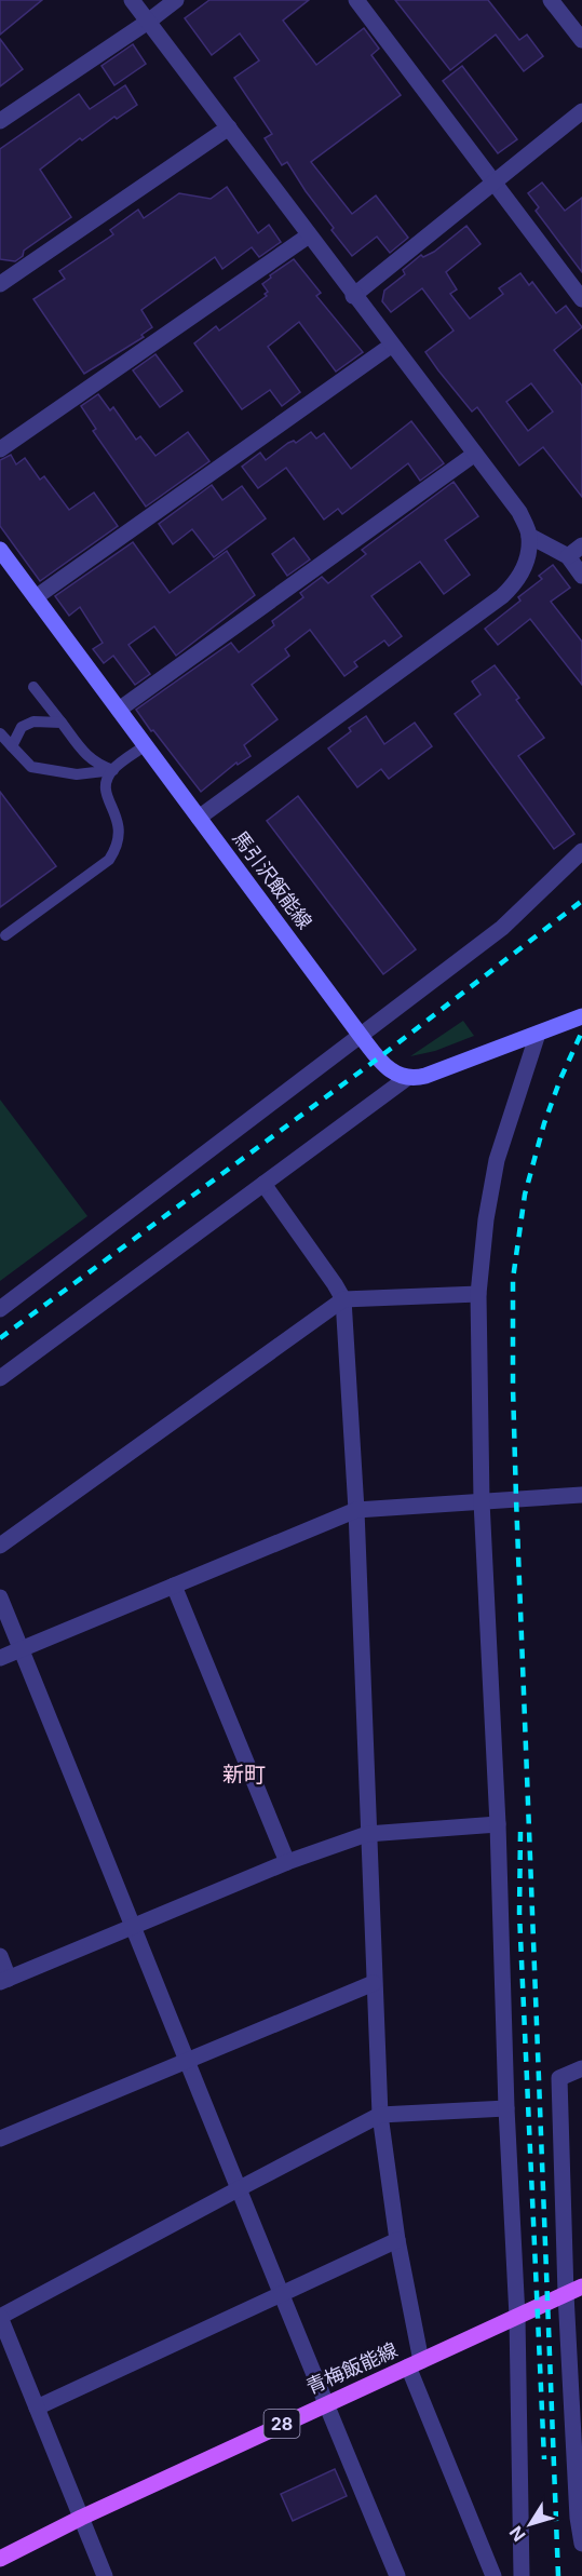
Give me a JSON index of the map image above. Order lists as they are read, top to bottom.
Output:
{
  "streets": {
    "main road": ["馬引沢飯能線", "青梅飯能線", "28"]
  },
  "districts": ["新町"],
  "north": "bottom left"
}
